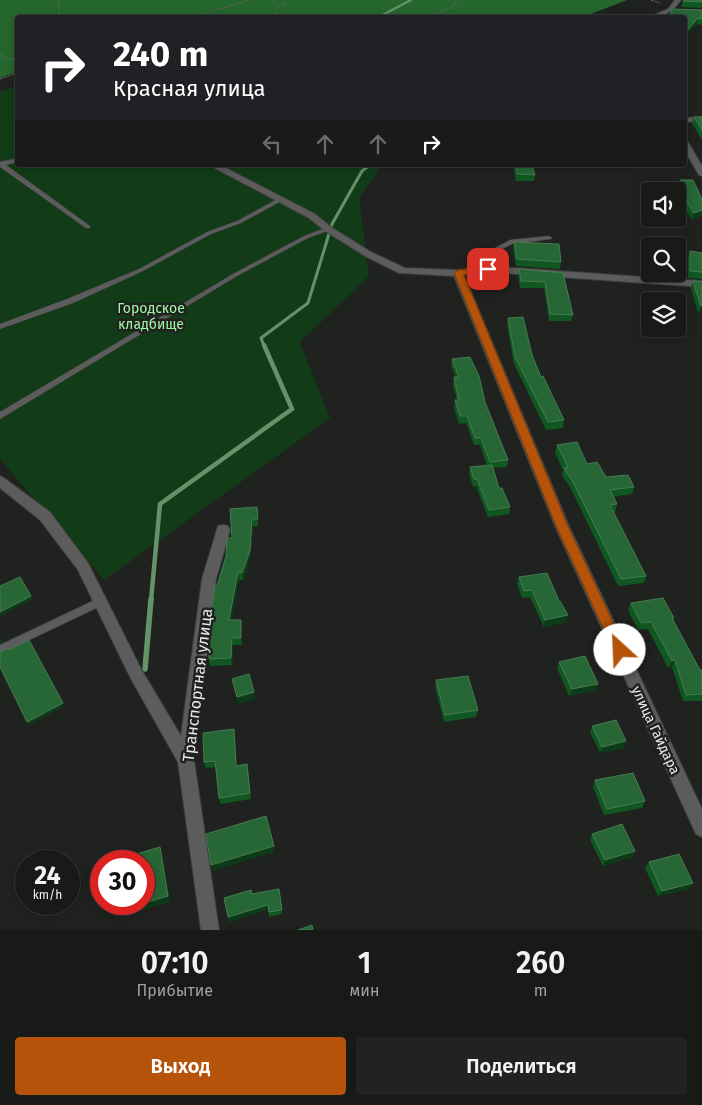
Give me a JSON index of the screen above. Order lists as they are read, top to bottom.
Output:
{
  "streets": {
    "street": ["Транспортная улица", "улица Гайдара"]
  },
  "parks": ["Городское кладбище"],
  "page": {
    "turn": ["240 m", "Красная улица"],
    "speed": "24 km/h",
    "limit": "30",
    "eta": [
      "07:10",
      "Прибытие",
      "1",
      "мин",
      "260",
      "m"
    ],
    "buttons": ["Выход", "Поделиться"]
  }
}
